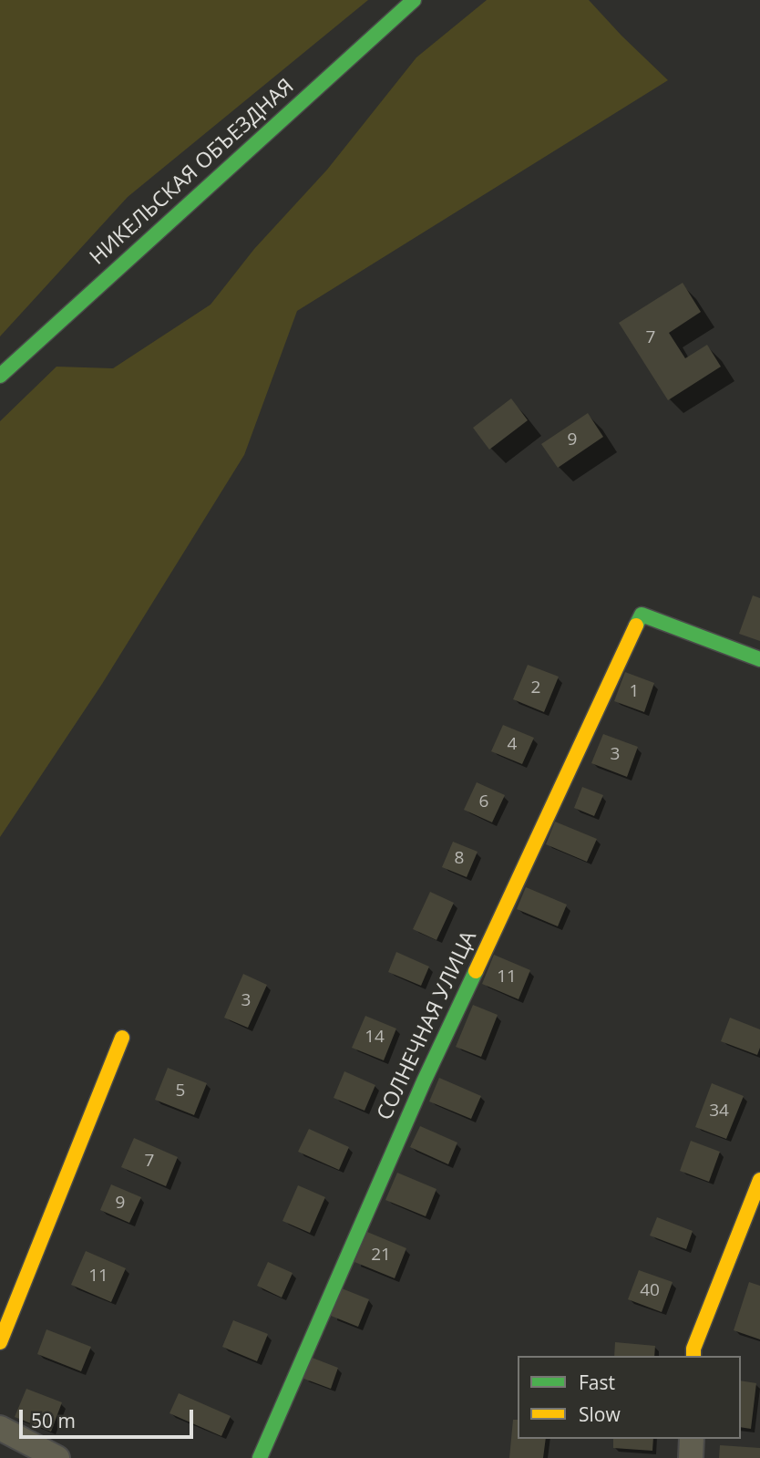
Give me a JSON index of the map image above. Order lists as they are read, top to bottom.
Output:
{
  "streets": {
    "street": ["НИКЕЛЬСКАЯ ОБЪЕЗДНАЯ", "СОЛНЕЧНАЯ УЛИЦА"]
  },
  "house_numbers": [
    "7",
    "9",
    "2",
    "1",
    "4",
    "3",
    "6",
    "8",
    "11",
    "3",
    "14",
    "5",
    "34",
    "7",
    "9",
    "21",
    "11",
    "40"
  ],
  "legend": ["Fast", "Slow"],
  "scale_bar": "50 m"
}
